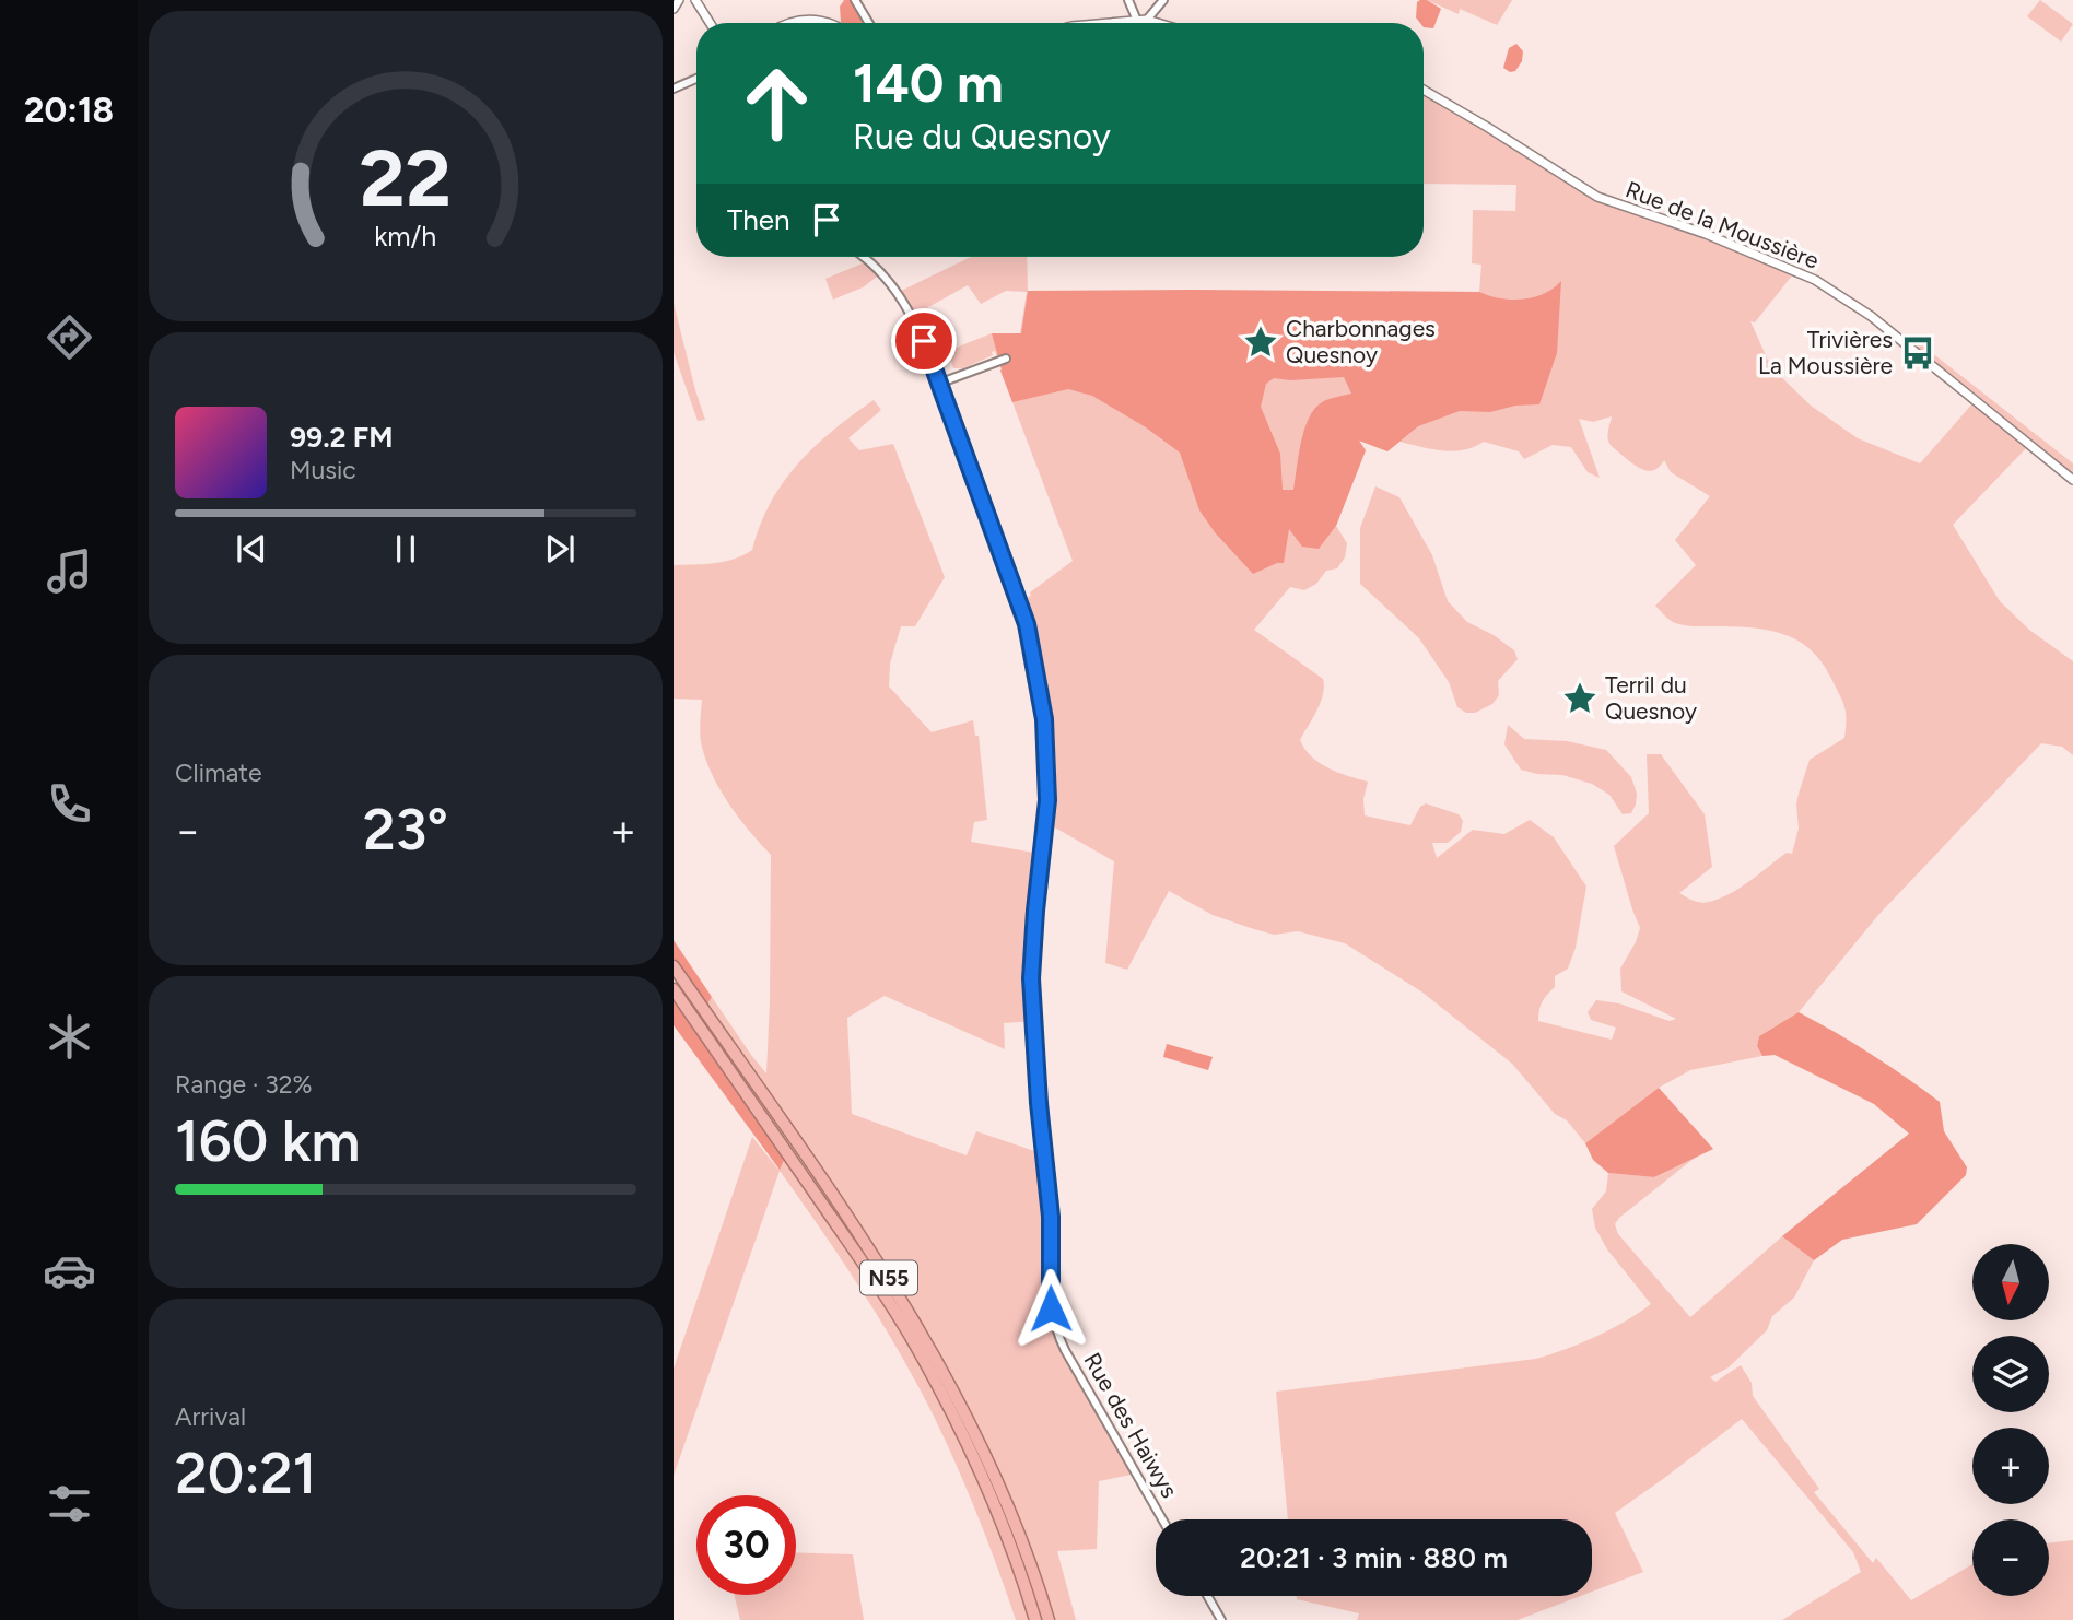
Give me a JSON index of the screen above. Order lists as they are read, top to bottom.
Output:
{
  "streets": {
    "highway": ["N55"],
    "street": ["Rue de la Moussière", "Rue des Haiwys"]
  },
  "places": {
    "place": ["Charbonnages Quesnoy", "Terril du Quesnoy"],
    "bus stop": ["Trivières La Moussière"]
  },
  "north": "bottom",
  "page": {
    "tabs": "20:18",
    "turn": ["140 m", "Rue du Quesnoy"],
    "then": "Then",
    "song": ["99.2 FM", "Music"],
    "tile": [
      "Climate",
      ["Range · 32%", "160 km"],
      ["Arrival", "20:21"]
    ],
    "heat": ["−", "23°", "+"],
    "map_buttons": ["+", "−"],
    "limit": "30",
    "trip": "20:21 · 3 min · 880 m",
    "gauge": ["22", "km/h"]
  }
}
